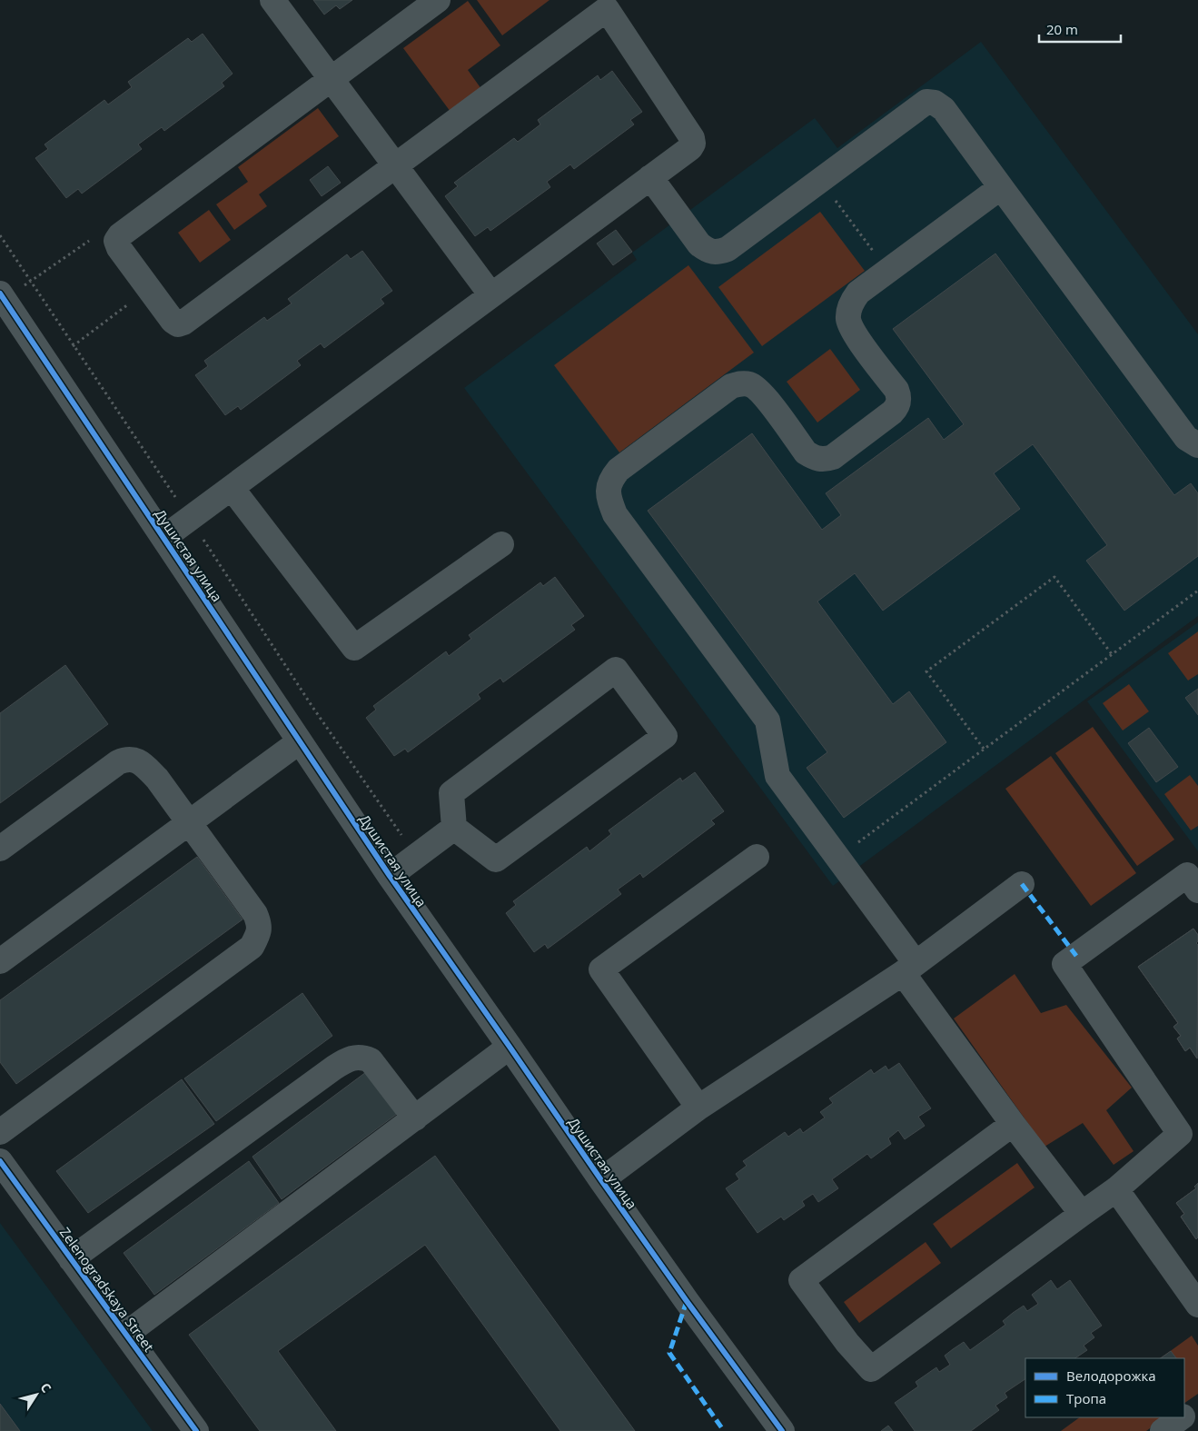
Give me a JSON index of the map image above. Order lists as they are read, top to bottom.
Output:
{
  "streets": {
    "street": ["Душистая улица", "Zelenogradskaya Street"]
  },
  "legend": ["Велодорожка", "Тропа"],
  "scale_bar": "20 m",
  "north": "top right"
}
